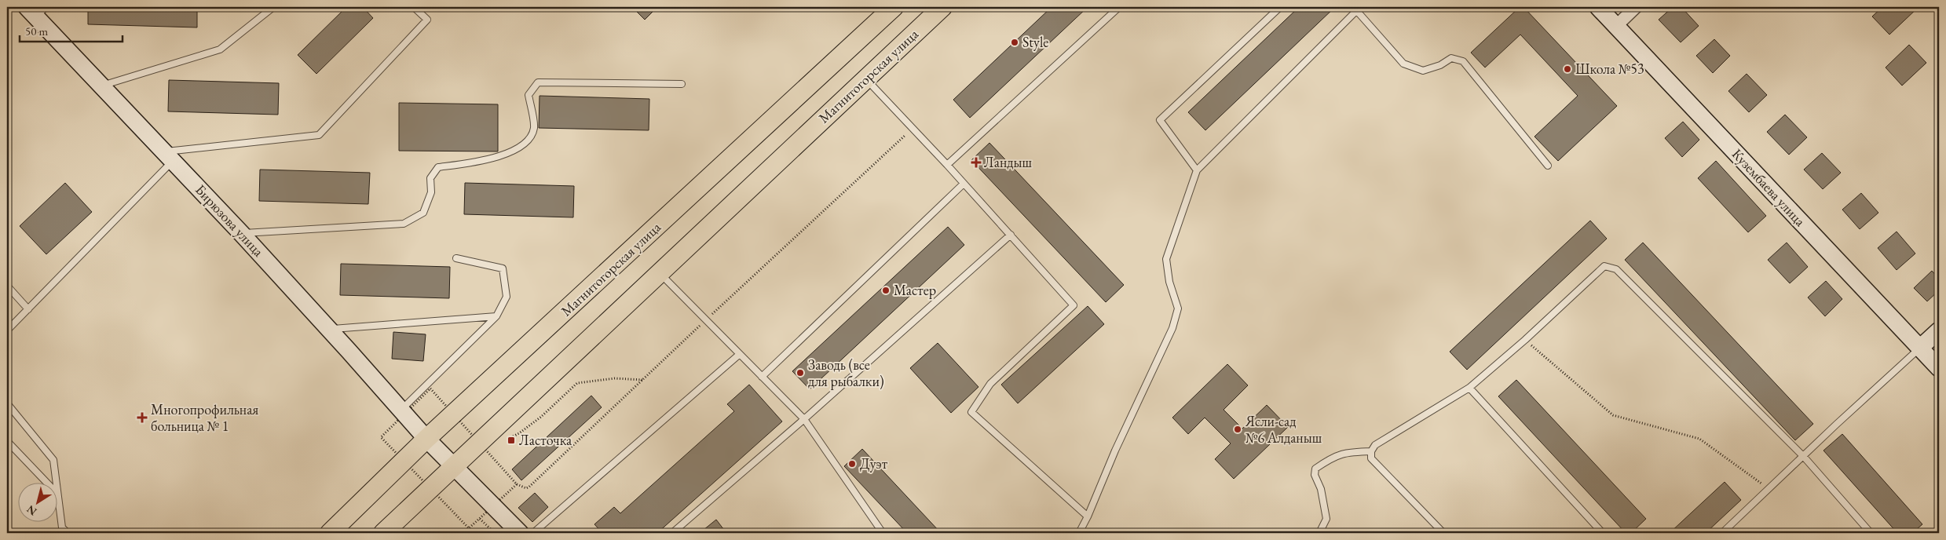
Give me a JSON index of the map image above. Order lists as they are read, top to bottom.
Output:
{
  "streets": {
    "main road": ["Магнитогорская улица"],
    "street": ["Кузембаева улица", "Бирюзова улица"]
  },
  "crossings": [
    ["Магнитогорская улица", "Бирюзова улица"]
  ],
  "places": {
    "other": [
      "Style",
      "Школа №53",
      "Мастер",
      "Заводь (все для рыбалки)",
      "Ясли-сад №6 Алданыш",
      "Дуэт"
    ],
    "health": ["Ландыш", "Многопрофильная больница № 1"],
    "transit": ["Ласточка"]
  },
  "scale_bar": "50 m",
  "north": "bottom left"
}
